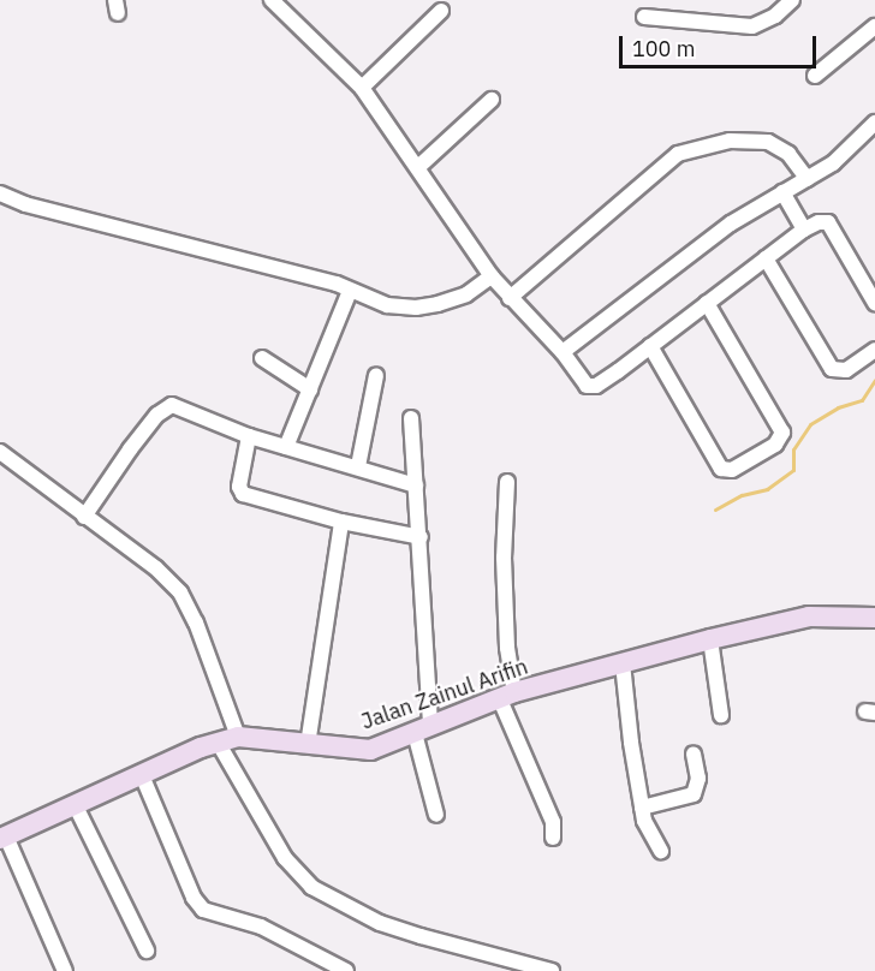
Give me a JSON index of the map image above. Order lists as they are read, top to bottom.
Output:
{
  "streets": {
    "street": ["Jalan Zainul Arifin"]
  },
  "scale_bar": "100 m"
}
